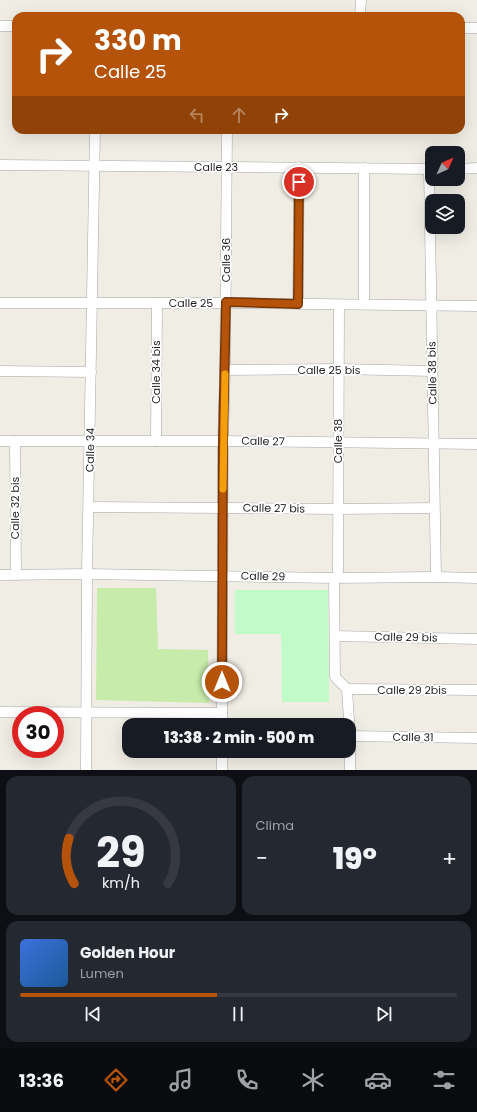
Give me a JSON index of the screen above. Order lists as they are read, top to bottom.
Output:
{
  "streets": {
    "street": [
      "Calle 23",
      "Calle 36",
      "Calle 25",
      "Calle 25 bis",
      "Calle 34 bis",
      "Calle 38 bis",
      "Calle 27",
      "Calle 38",
      "Calle 34",
      "Calle 32 bis",
      "Calle 27 bis",
      "Calle 29",
      "Calle 29 bis",
      "Calle 29 2bis",
      "Calle 31"
    ]
  },
  "crossings": [
    ["Calle 23", "Calle 36"],
    ["Calle 23", "Calle 34"],
    ["Calle 36", "Calle 25"],
    ["Calle 36", "Calle 25 bis"],
    ["Calle 36", "Calle 27"],
    ["Calle 36", "Calle 27 bis"],
    ["Calle 36", "Calle 29"],
    ["Calle 25", "Calle 34 bis"],
    ["Calle 25", "Calle 38 bis"],
    ["Calle 25", "Calle 38"],
    ["Calle 25", "Calle 34"],
    ["Calle 25 bis", "Calle 38 bis"],
    ["Calle 25 bis", "Calle 38"],
    ["Calle 34 bis", "Calle 27"],
    ["Calle 38 bis", "Calle 27"],
    ["Calle 38 bis", "Calle 27 bis"],
    ["Calle 38 bis", "Calle 29"],
    ["Calle 27", "Calle 38"],
    ["Calle 27", "Calle 34"],
    ["Calle 27", "Calle 32 bis"],
    ["Calle 38", "Calle 27 bis"],
    ["Calle 38", "Calle 29"],
    ["Calle 38", "Calle 29 bis"],
    ["Calle 38", "Calle 29 2bis"],
    ["Calle 34", "Calle 27 bis"],
    ["Calle 34", "Calle 29"],
    ["Calle 32 bis", "Calle 29"]
  ],
  "north": "top right",
  "page": {
    "turn": ["330 m", "Calle 25"],
    "limit": "30",
    "trip": "13:38 · 2 min · 500 m",
    "tile": "Clima",
    "heat": ["−", "19°", "+"],
    "song": ["Golden Hour", "Lumen"],
    "tabs": "13:36",
    "gauge": ["29", "km/h"]
  }
}
